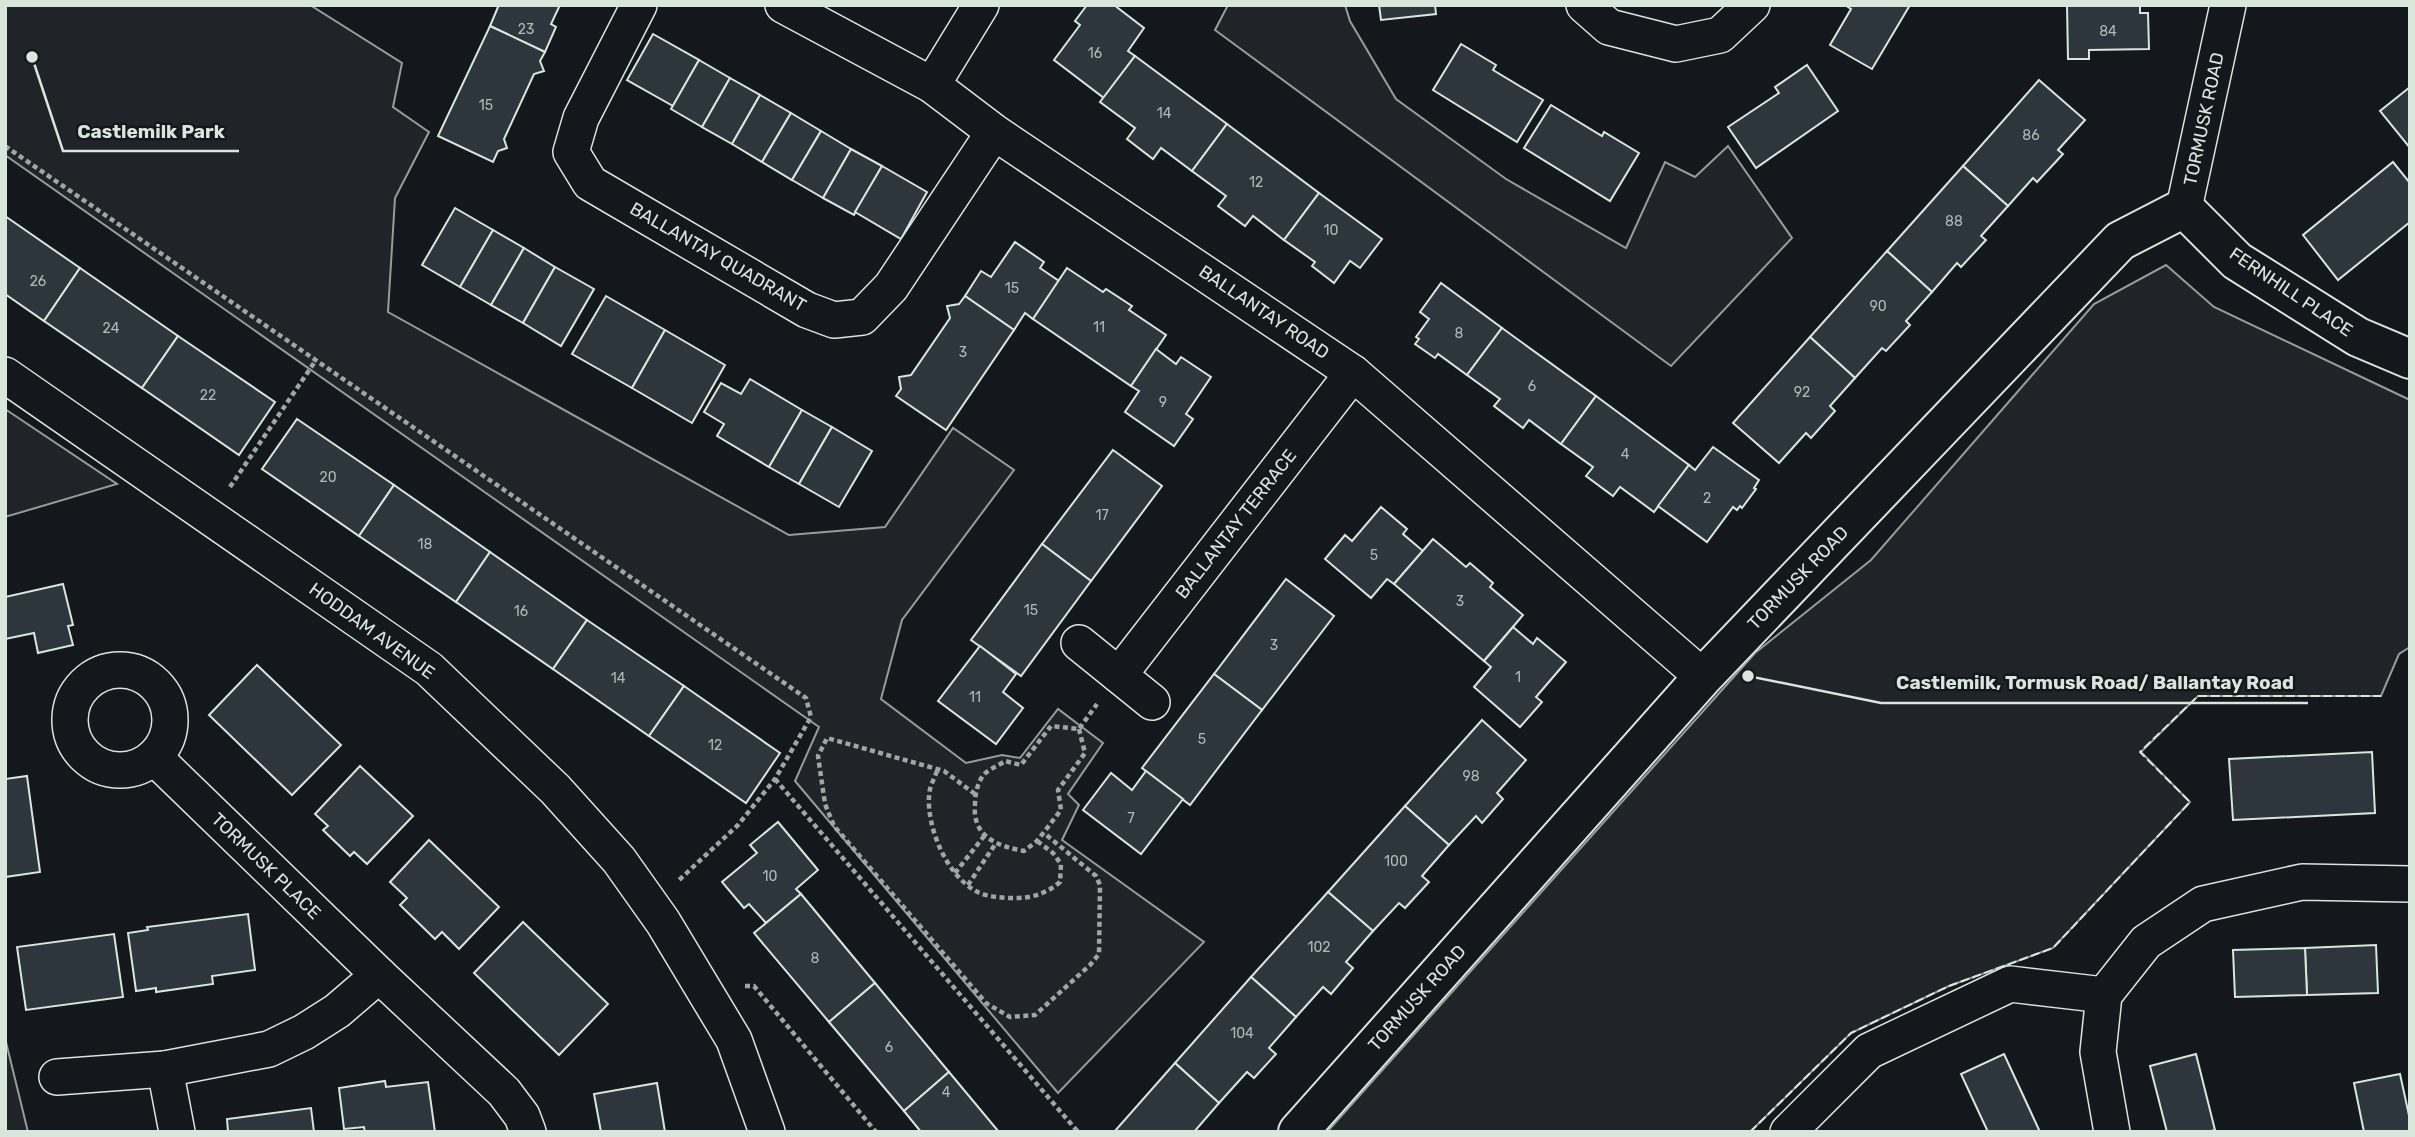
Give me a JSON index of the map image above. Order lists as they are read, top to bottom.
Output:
{
  "streets": {
    "street": [
      "TORMUSK ROAD",
      "BALLANTAY QUADRANT",
      "FERNHILL PLACE",
      "BALLANTAY ROAD",
      "BALLANTAY TERRACE",
      "HODDAM AVENUE",
      "TORMUSK PLACE"
    ]
  },
  "crossings": [
    ["TORMUSK ROAD", "FERNHILL PLACE"],
    ["TORMUSK ROAD", "BALLANTAY ROAD"],
    ["BALLANTAY QUADRANT", "BALLANTAY ROAD"],
    ["BALLANTAY ROAD", "BALLANTAY TERRACE"]
  ],
  "places": ["Castlemilk Park", "Castlemilk, Tormusk Road/ Ballantay Road"],
  "house_numbers": [
    "23",
    "84",
    "16",
    "15",
    "14",
    "86",
    "12",
    "88",
    "10",
    "26",
    "15",
    "90",
    "11",
    "24",
    "8",
    "3",
    "6",
    "92",
    "22",
    "9",
    "4",
    "20",
    "2",
    "17",
    "18",
    "5",
    "3",
    "15",
    "16",
    "3",
    "1",
    "14",
    "11",
    "5",
    "12",
    "98",
    "7",
    "100",
    "10",
    "102",
    "8",
    "104",
    "6",
    "4"
  ]
}
